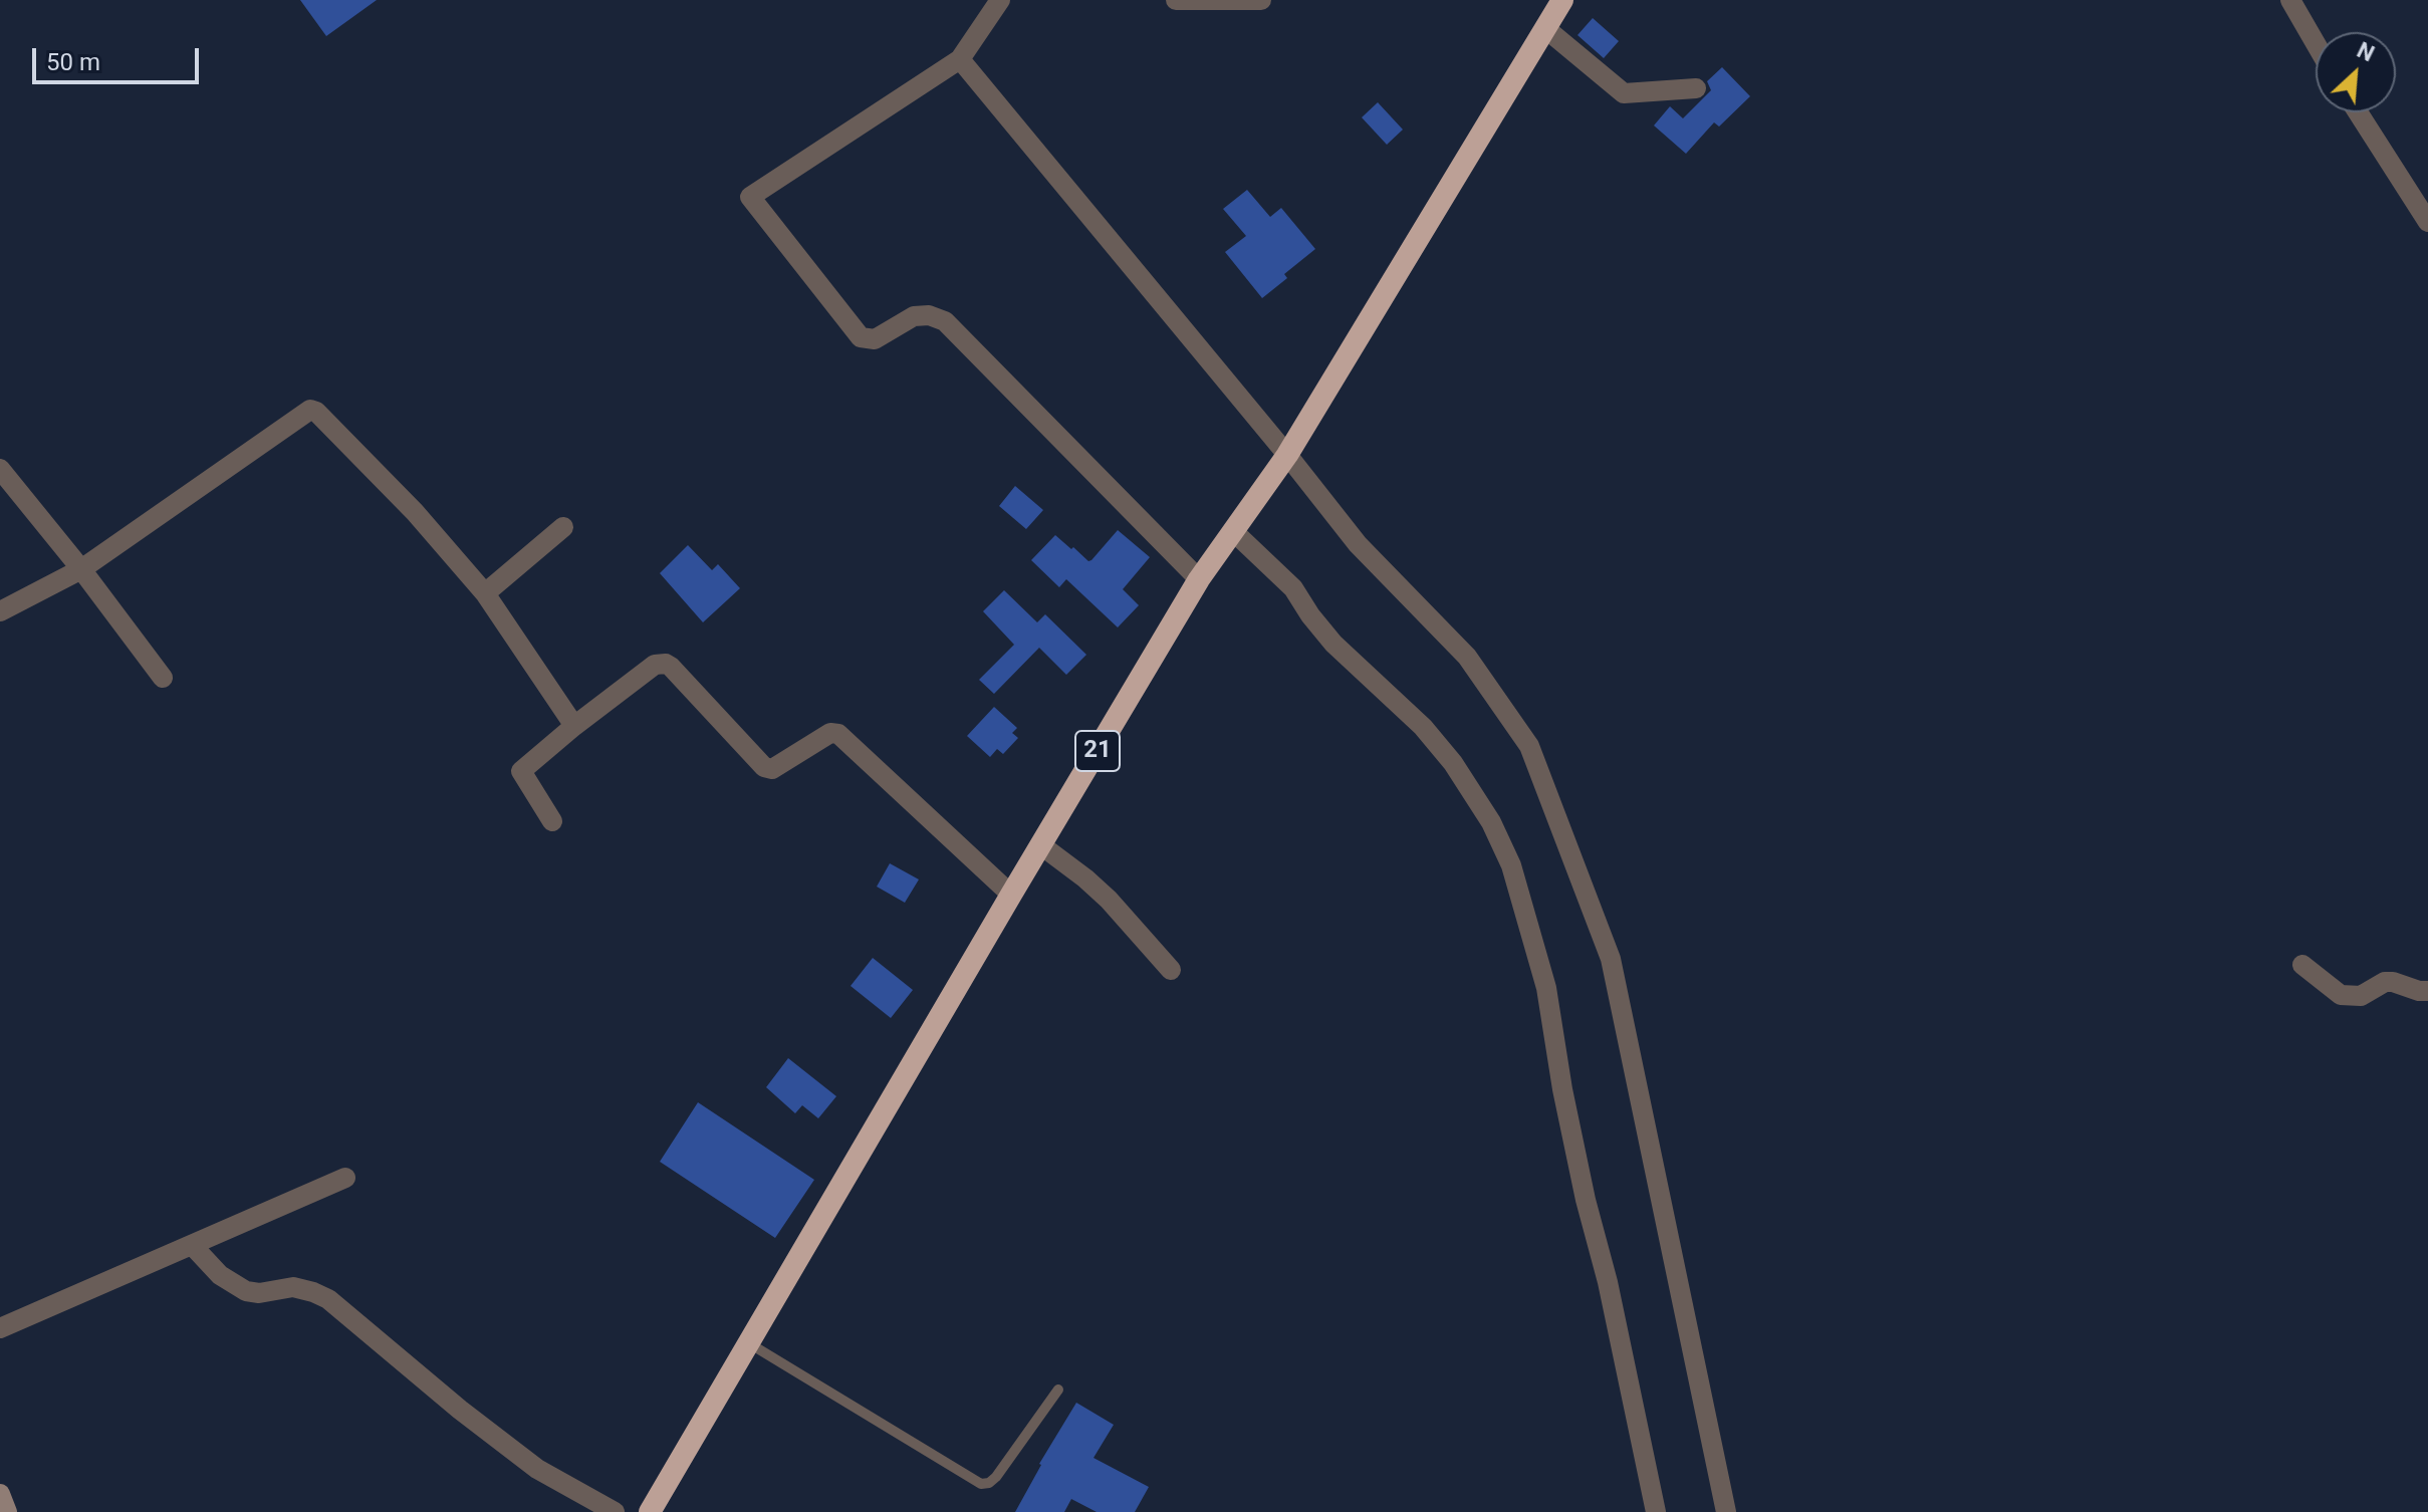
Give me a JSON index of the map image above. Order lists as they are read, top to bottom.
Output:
{
  "streets": {
    "highway": ["21"]
  },
  "scale_bar": "50 m",
  "north": "top right"
}
